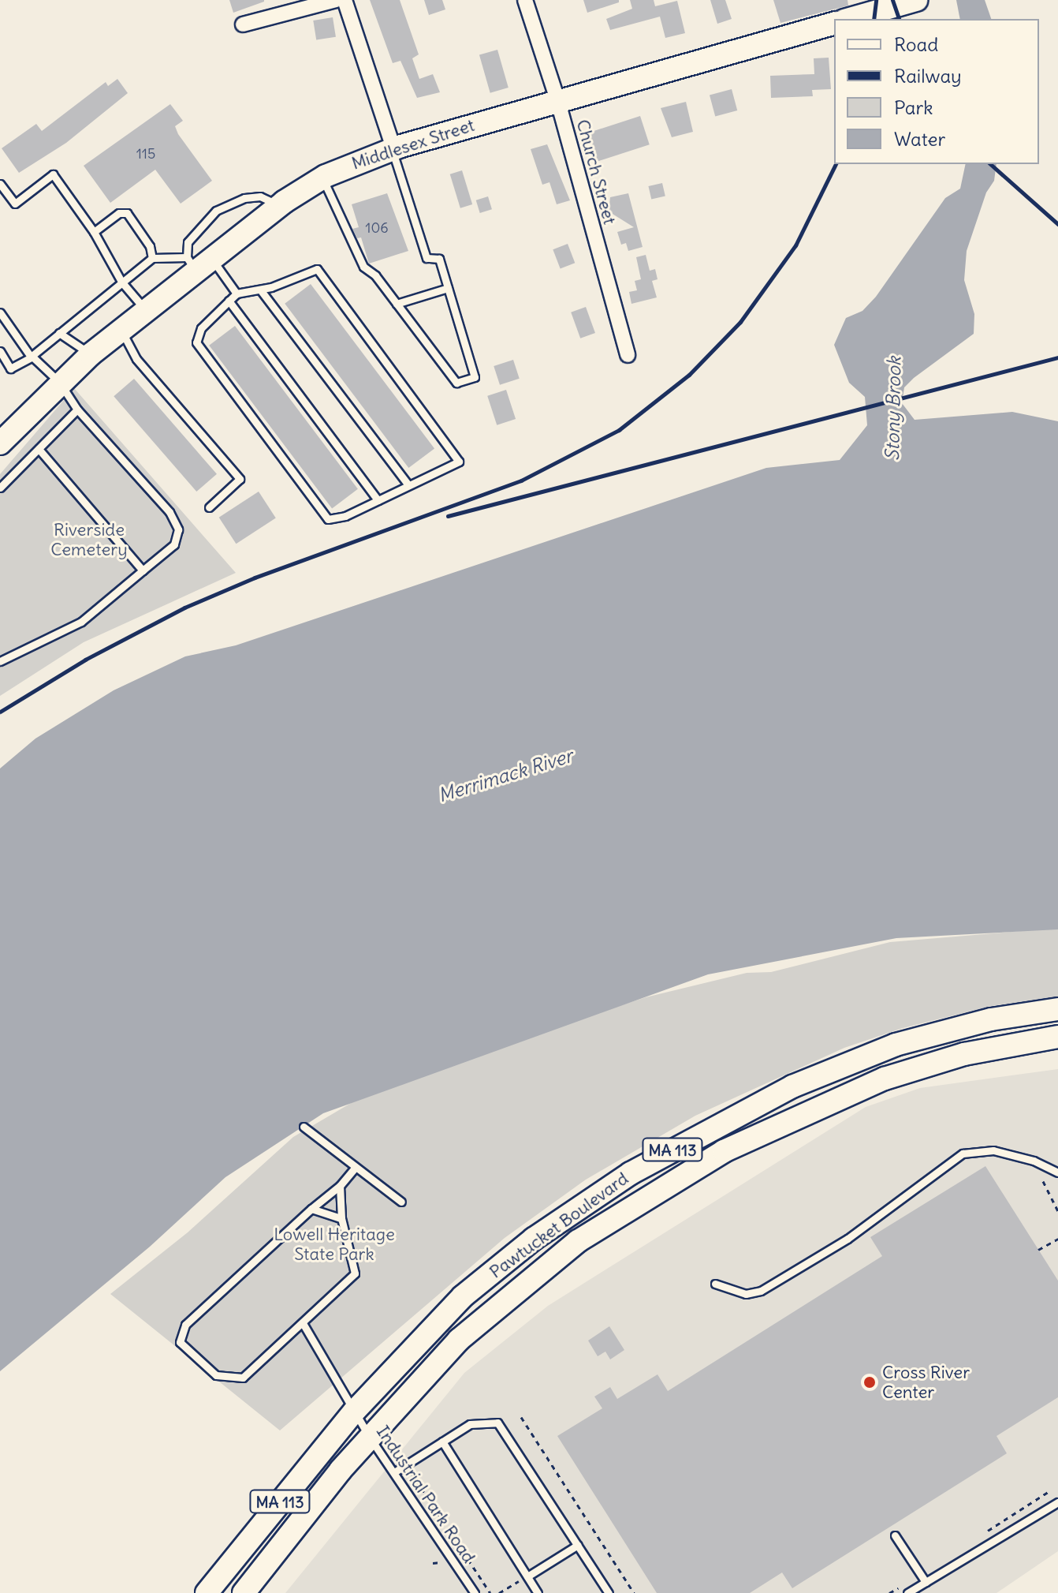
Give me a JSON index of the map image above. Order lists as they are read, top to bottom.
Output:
{
  "streets": {
    "main road": ["Middlesex Street", "MA 113", "Pawtucket Boulevard"],
    "street": ["Church Street"],
    "lane": ["Industrial Park Road"]
  },
  "crossings": [
    ["Middlesex Street", "Church Street"],
    ["Pawtucket Boulevard", "Industrial Park Road"]
  ],
  "water": ["Stony Brook", "Merrimack River"],
  "parks": ["Riverside Cemetery", "Lowell Heritage State Park"],
  "places": ["Cross River Center"],
  "house_numbers": ["115", "106"],
  "legend": [
    "Road",
    "Railway",
    "Park",
    "Water"
  ]
}
